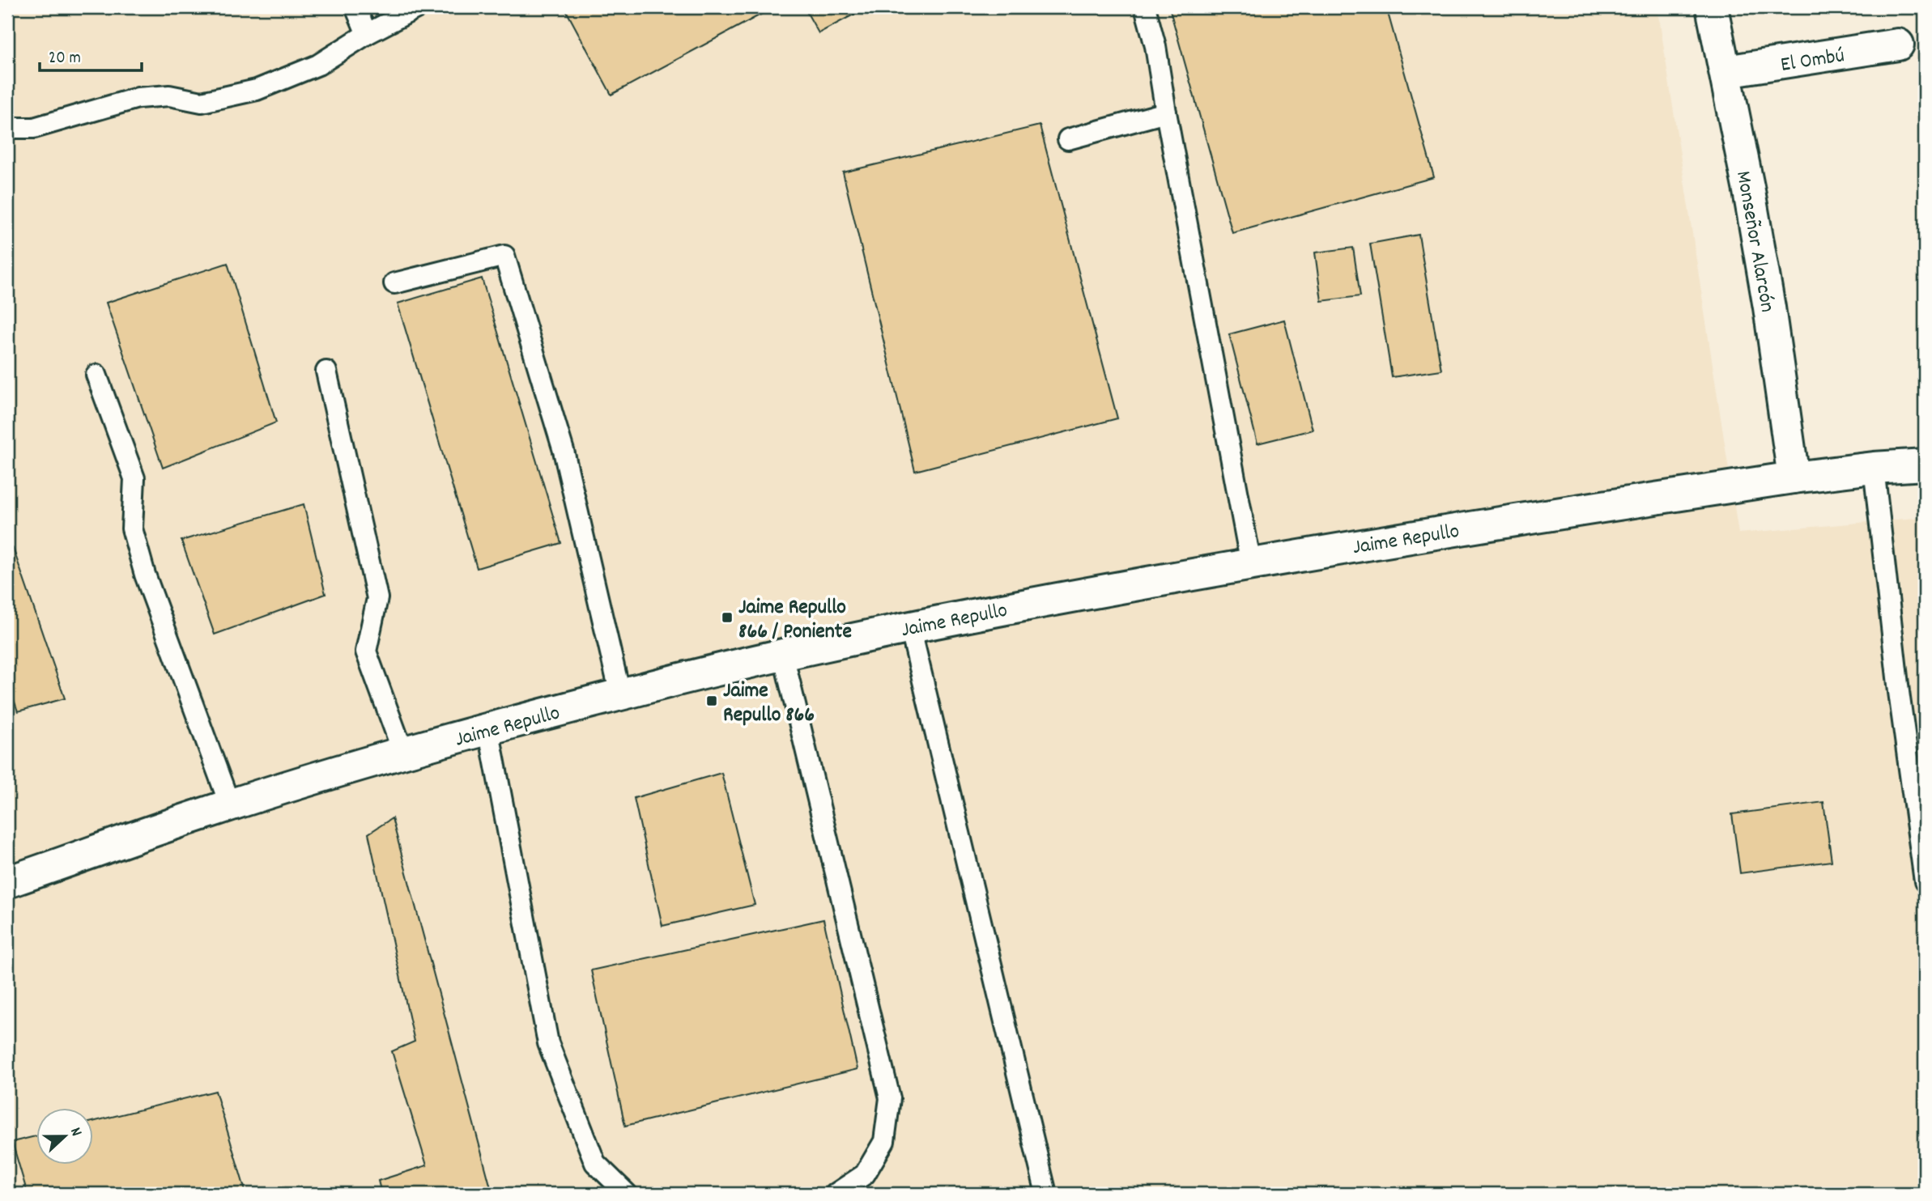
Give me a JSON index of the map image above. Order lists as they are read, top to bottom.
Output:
{
  "streets": {
    "street": ["El Ombú", "Monseñor Alarcón", "Jaime Repullo"]
  },
  "crossings": [
    ["El Ombú", "Monseñor Alarcón"],
    ["Monseñor Alarcón", "Jaime Repullo"]
  ],
  "places": {
    "transit": ["Jaime Repullo 866 / Poniente", "Jaime Repullo 866"]
  },
  "scale_bar": "20 m",
  "north": "right"
}
